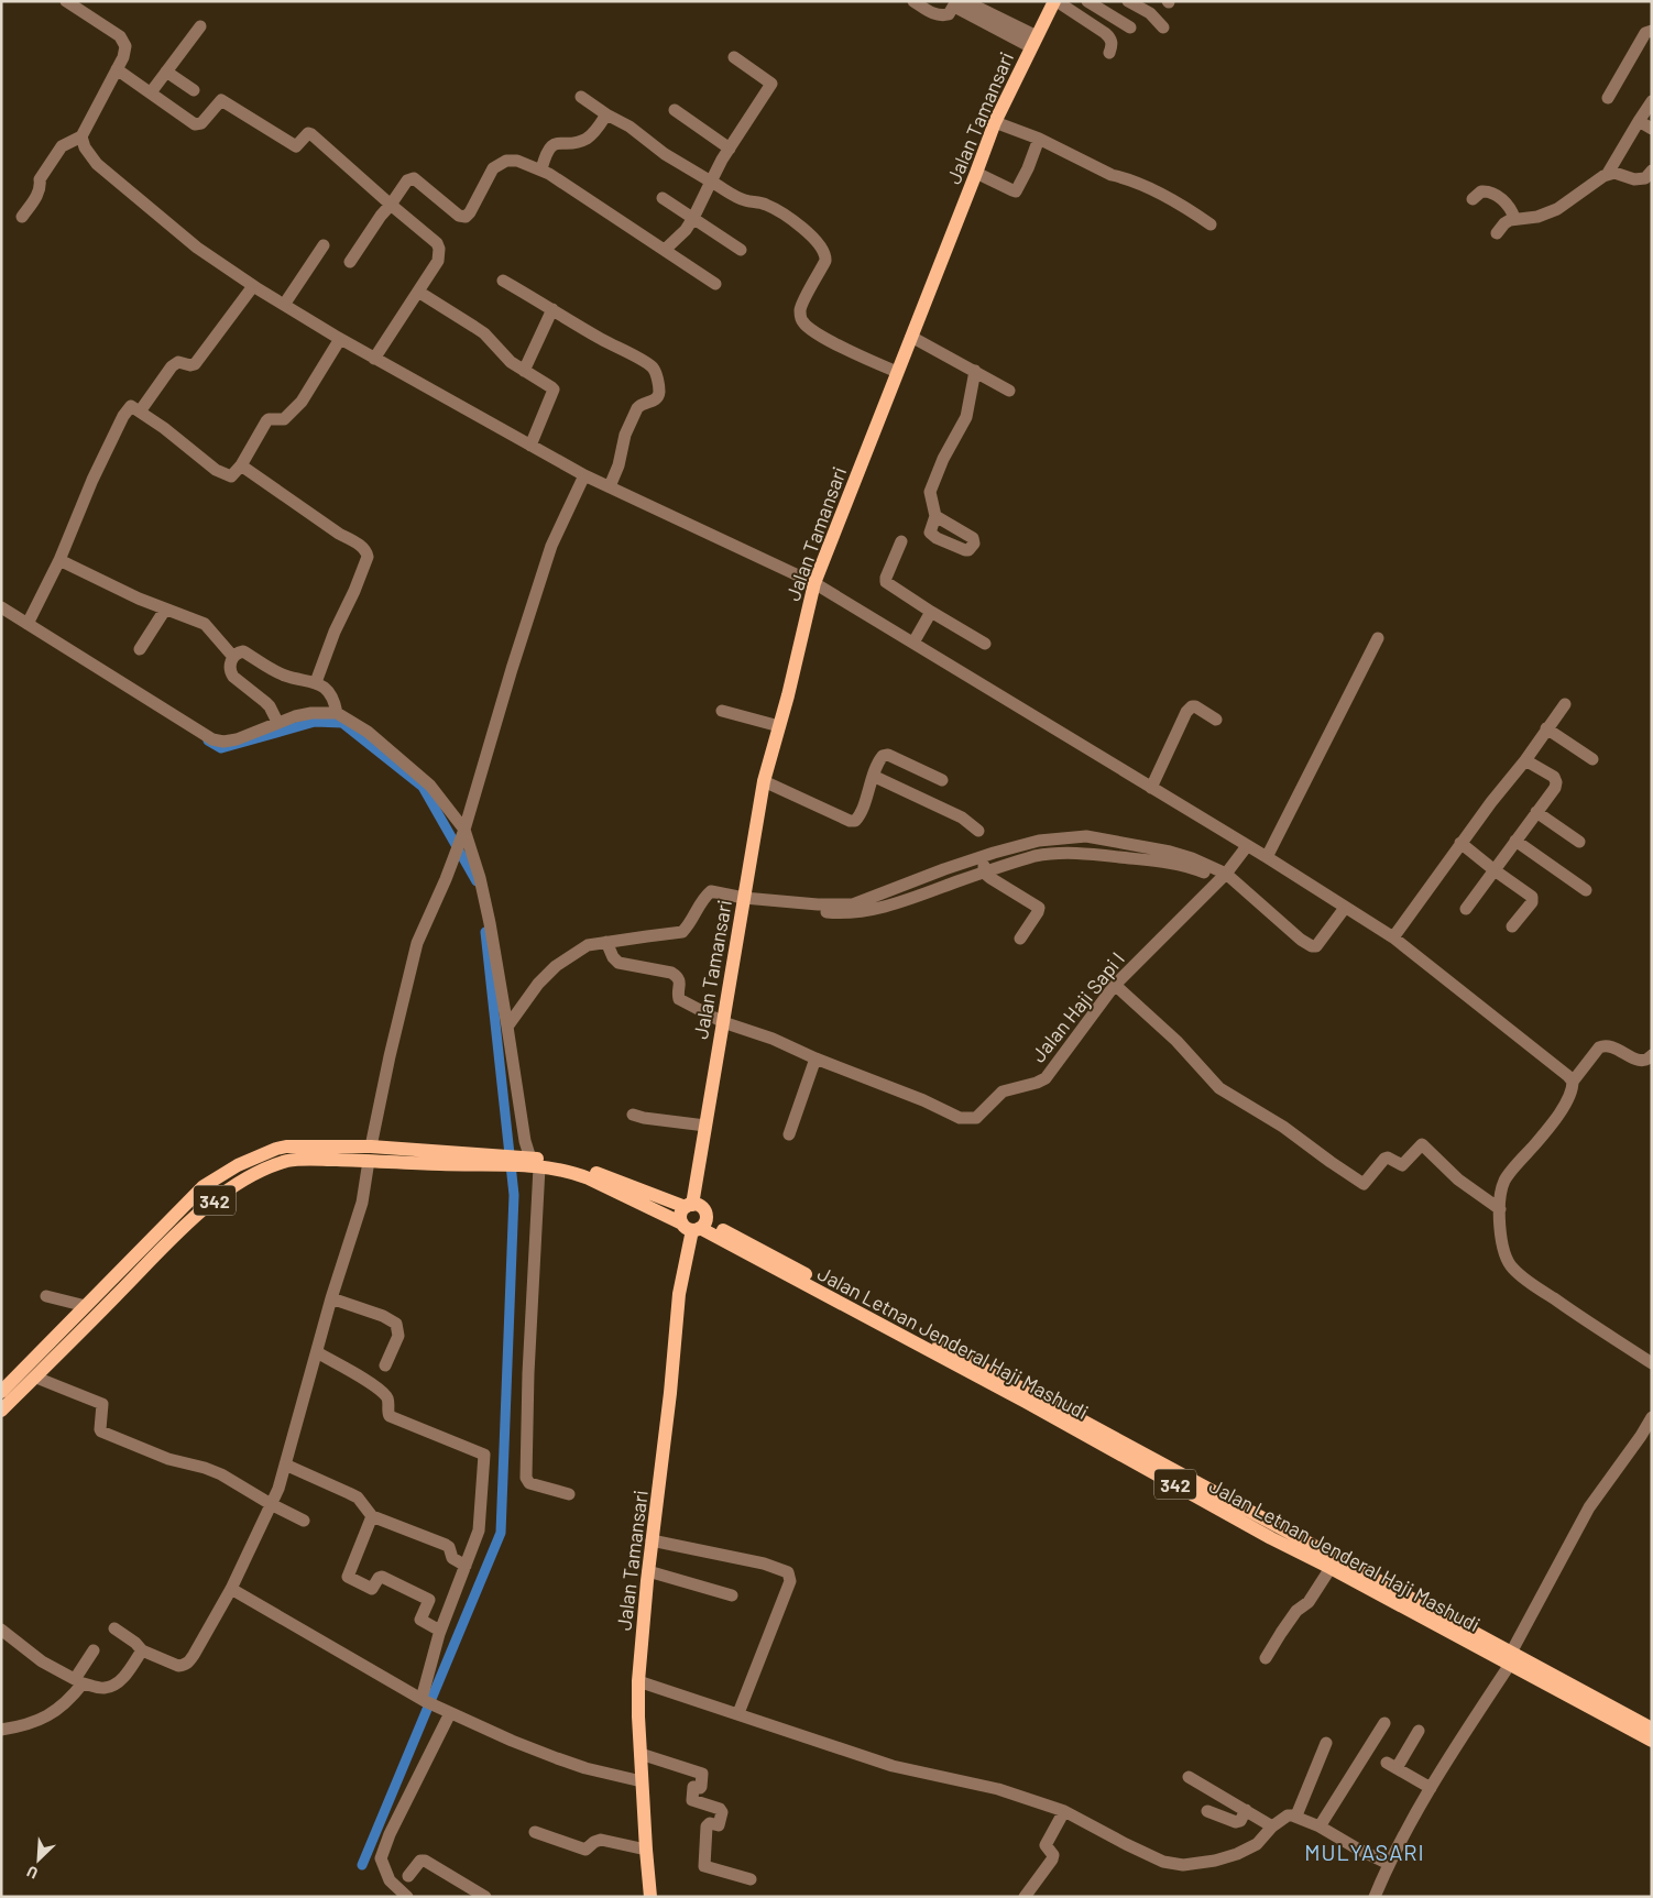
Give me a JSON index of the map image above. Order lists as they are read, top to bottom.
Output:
{
  "streets": {
    "main road": ["Jalan Tamansari", "342", "Jalan Letnan Jenderal Haji Mashudi"],
    "street": ["Jalan Haji Sapi I"]
  },
  "crossings": [
    ["Jalan Tamansari", "Jalan Haji Sapi I"],
    ["Jalan Tamansari", "Jalan Letnan Jenderal Haji Mashudi"]
  ],
  "districts": ["MULYASARI"],
  "north": "bottom left"
}
